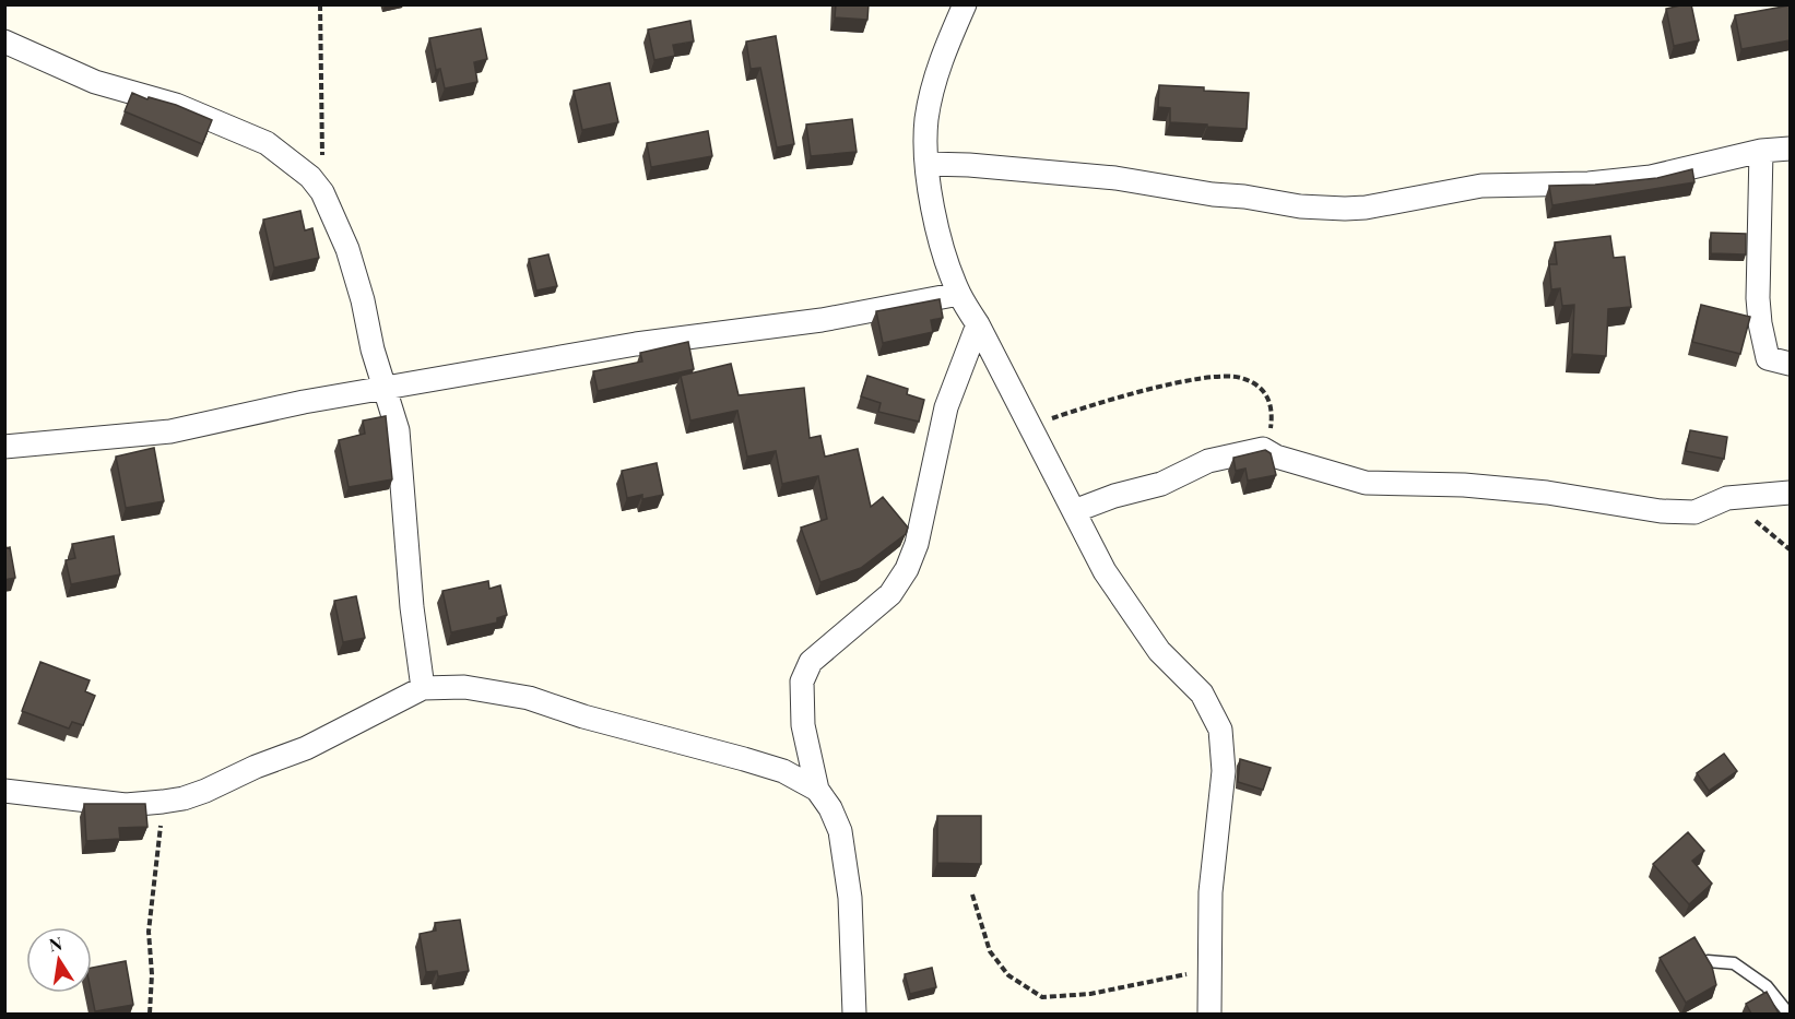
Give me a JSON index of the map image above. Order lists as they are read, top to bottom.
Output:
{
  "north": "top"
}
